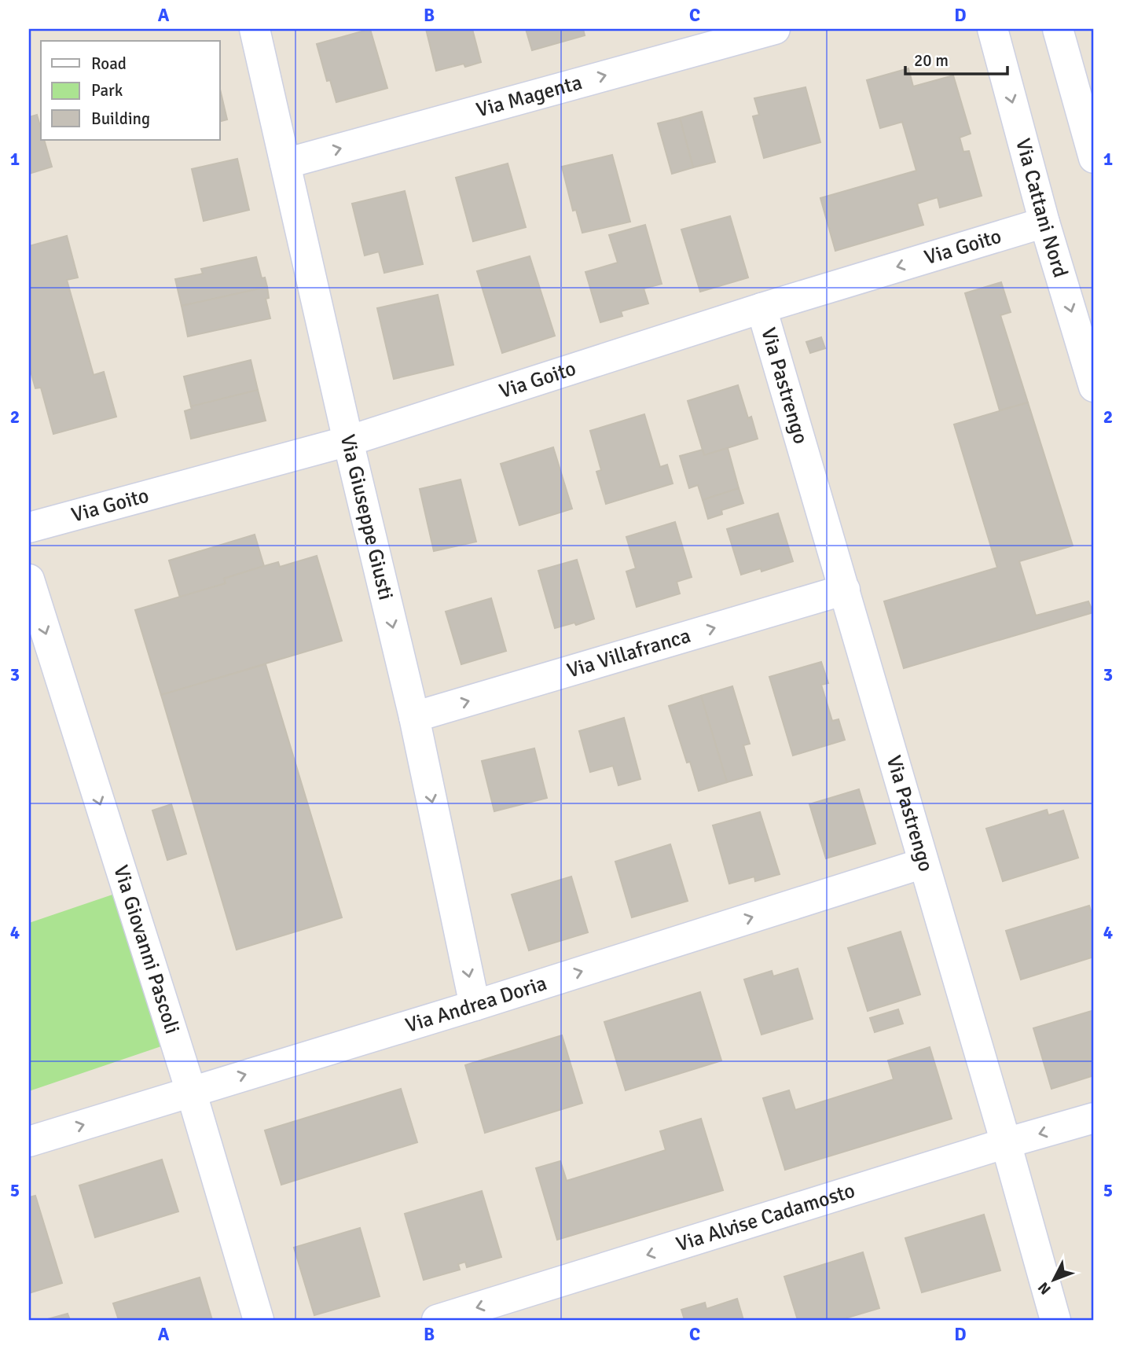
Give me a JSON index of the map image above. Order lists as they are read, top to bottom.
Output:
{
  "streets": {
    "street": [
      "Via Magenta",
      "Via Cattani Nord",
      "Via Goito",
      "Via Pastrengo",
      "Via Giuseppe Giusti",
      "Via Villafranca",
      "Via Giovanni Pascoli",
      "Via Andrea Doria",
      "Via Alvise Cadamosto"
    ]
  },
  "crossings": [
    ["Via Magenta", "Via Giuseppe Giusti"],
    ["Via Cattani Nord", "Via Goito"],
    ["Via Goito", "Via Pastrengo"],
    ["Via Goito", "Via Giuseppe Giusti"],
    ["Via Pastrengo", "Via Villafranca"],
    ["Via Pastrengo", "Via Andrea Doria"],
    ["Via Pastrengo", "Via Alvise Cadamosto"],
    ["Via Giuseppe Giusti", "Via Villafranca"],
    ["Via Giuseppe Giusti", "Via Andrea Doria"],
    ["Via Giovanni Pascoli", "Via Andrea Doria"]
  ],
  "one_way": [
    "Via Magenta",
    "Via Giuseppe Giusti",
    "Via Villafranca",
    "Via Giovanni Pascoli",
    "Via Andrea Doria",
    "Via Alvise Cadamosto"
  ],
  "legend": ["Road", "Park", "Building"],
  "scale_bar": "20 m",
  "north": "bottom left",
  "grid": {
    "columns": [
      "A",
      "B",
      "C",
      "D"
    ],
    "rows": [
      "1",
      "2",
      "3",
      "4",
      "5"
    ]
  }
}
